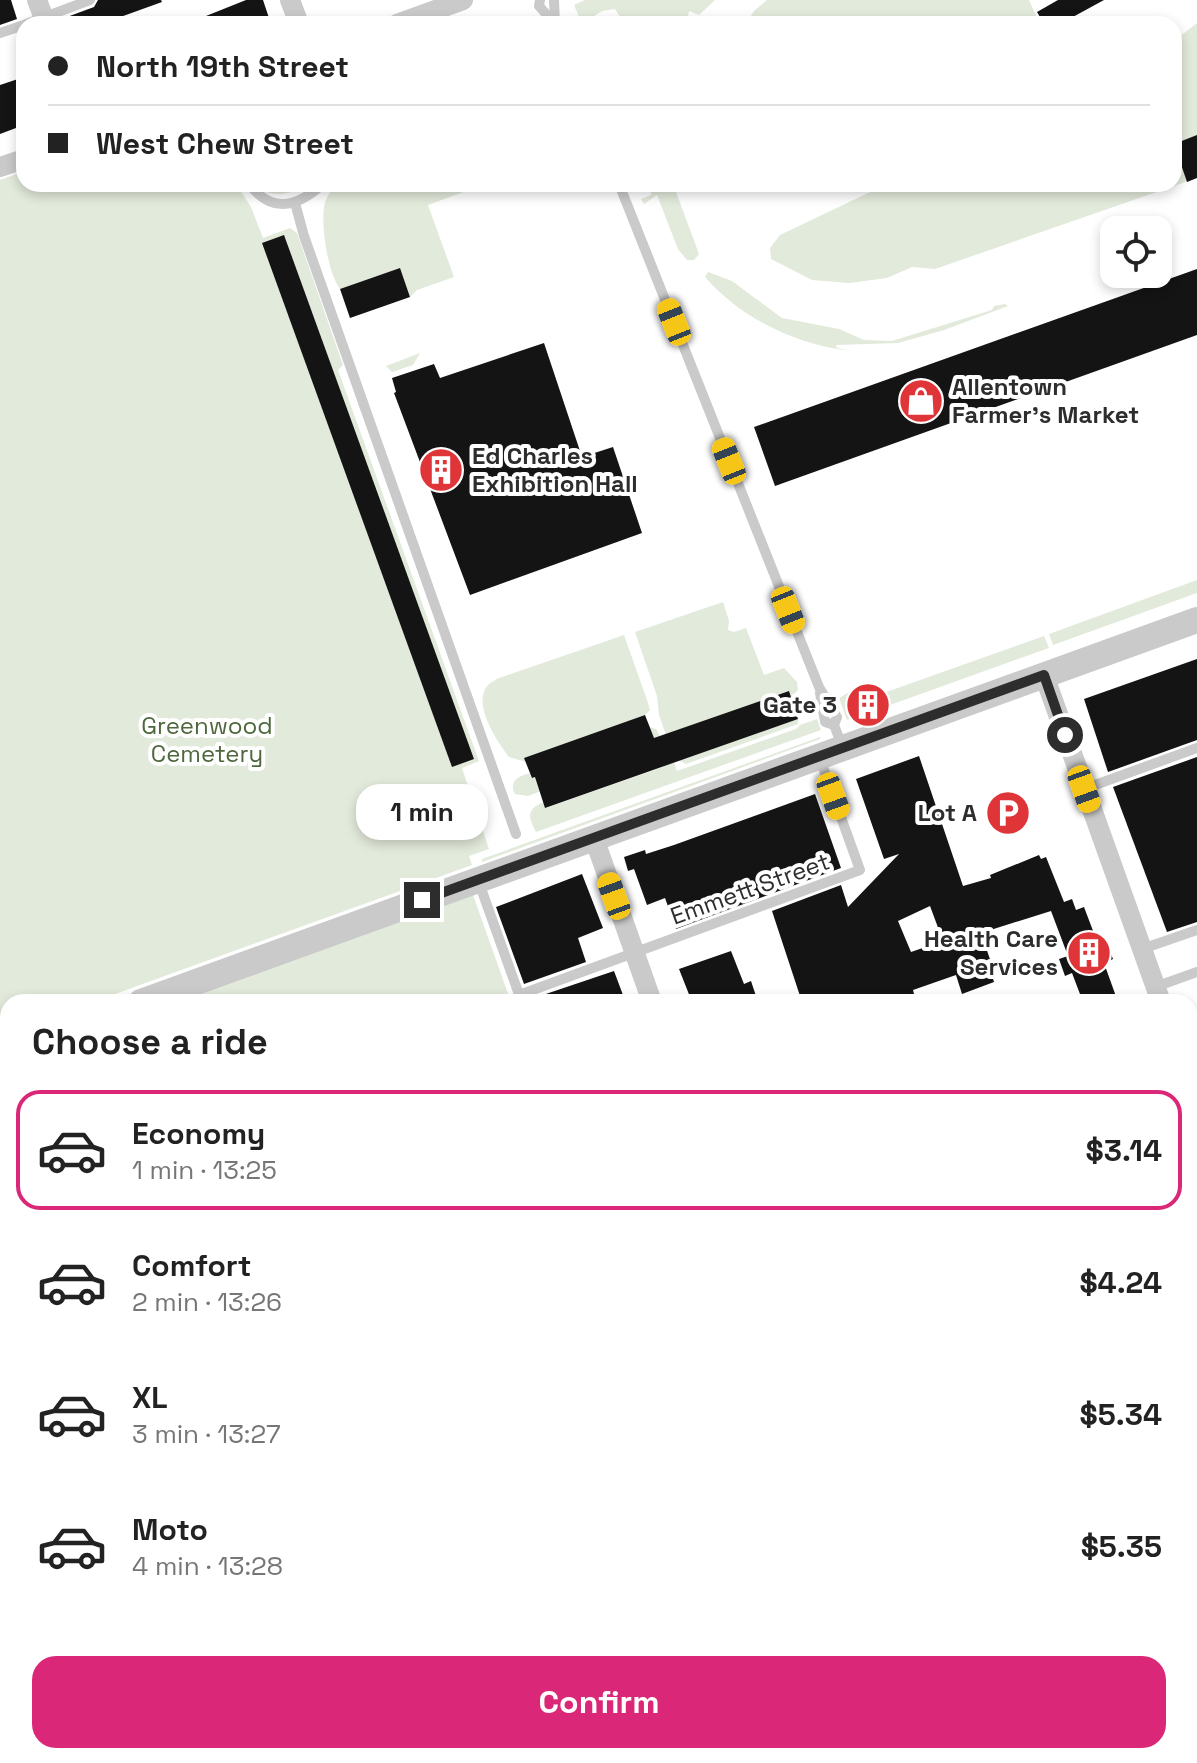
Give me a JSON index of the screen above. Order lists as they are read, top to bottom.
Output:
{
  "streets": {
    "lane": ["Emmett Street"]
  },
  "parks": ["Greenwood Cemetery"],
  "places": {
    "shop": ["Allentown Farmer's Market"],
    "building": ["Ed Charles Exhibition Hall", "Gate 3", "Health Care Services"],
    "parking": ["Lot A"]
  },
  "page": {
    "banner": ["North 19th Street", "West Chew Street"],
    "bubble": "1 min",
    "heading": "Choose a ride",
    "list": [
      {
        "name": "Economy",
        "note": "1 min · 13:25",
        "value": "$3.14"
      },
      {
        "name": "Comfort",
        "note": "2 min · 13:26",
        "value": "$4.24"
      },
      {
        "name": "XL",
        "note": "3 min · 13:27",
        "value": "$5.34"
      },
      {
        "name": "Moto",
        "note": "4 min · 13:28",
        "value": "$5.35"
      }
    ],
    "buttons": "Confirm"
  }
}
